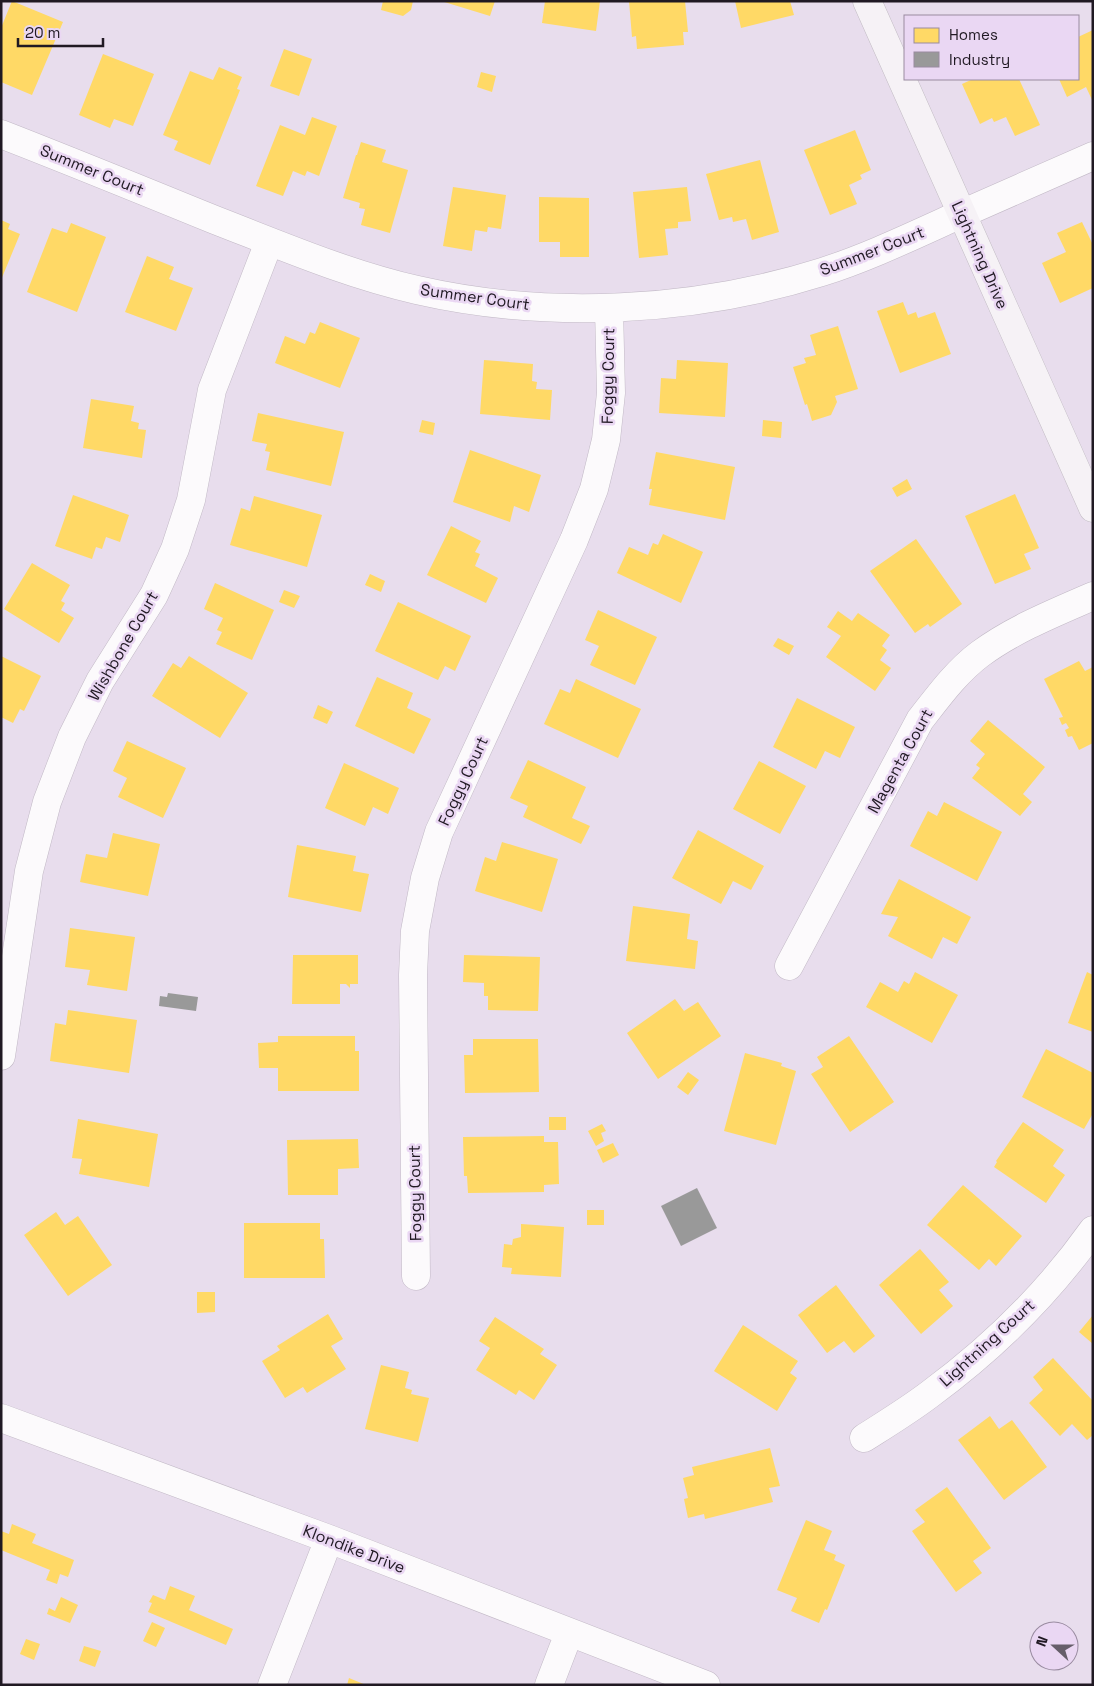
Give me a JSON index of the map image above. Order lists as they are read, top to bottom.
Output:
{
  "streets": {
    "main road": ["Lightning Drive"],
    "street": [
      "Summer Court",
      "Foggy Court",
      "Wishbone Court",
      "Magenta Court",
      "Lightning Court",
      "Klondike Drive"
    ]
  },
  "crossings": [
    ["Summer Court", "Lightning Drive"],
    ["Summer Court", "Foggy Court"],
    ["Summer Court", "Wishbone Court"]
  ],
  "legend": ["Homes", "Industry"],
  "scale_bar": "20 m",
  "north": "left"
}
